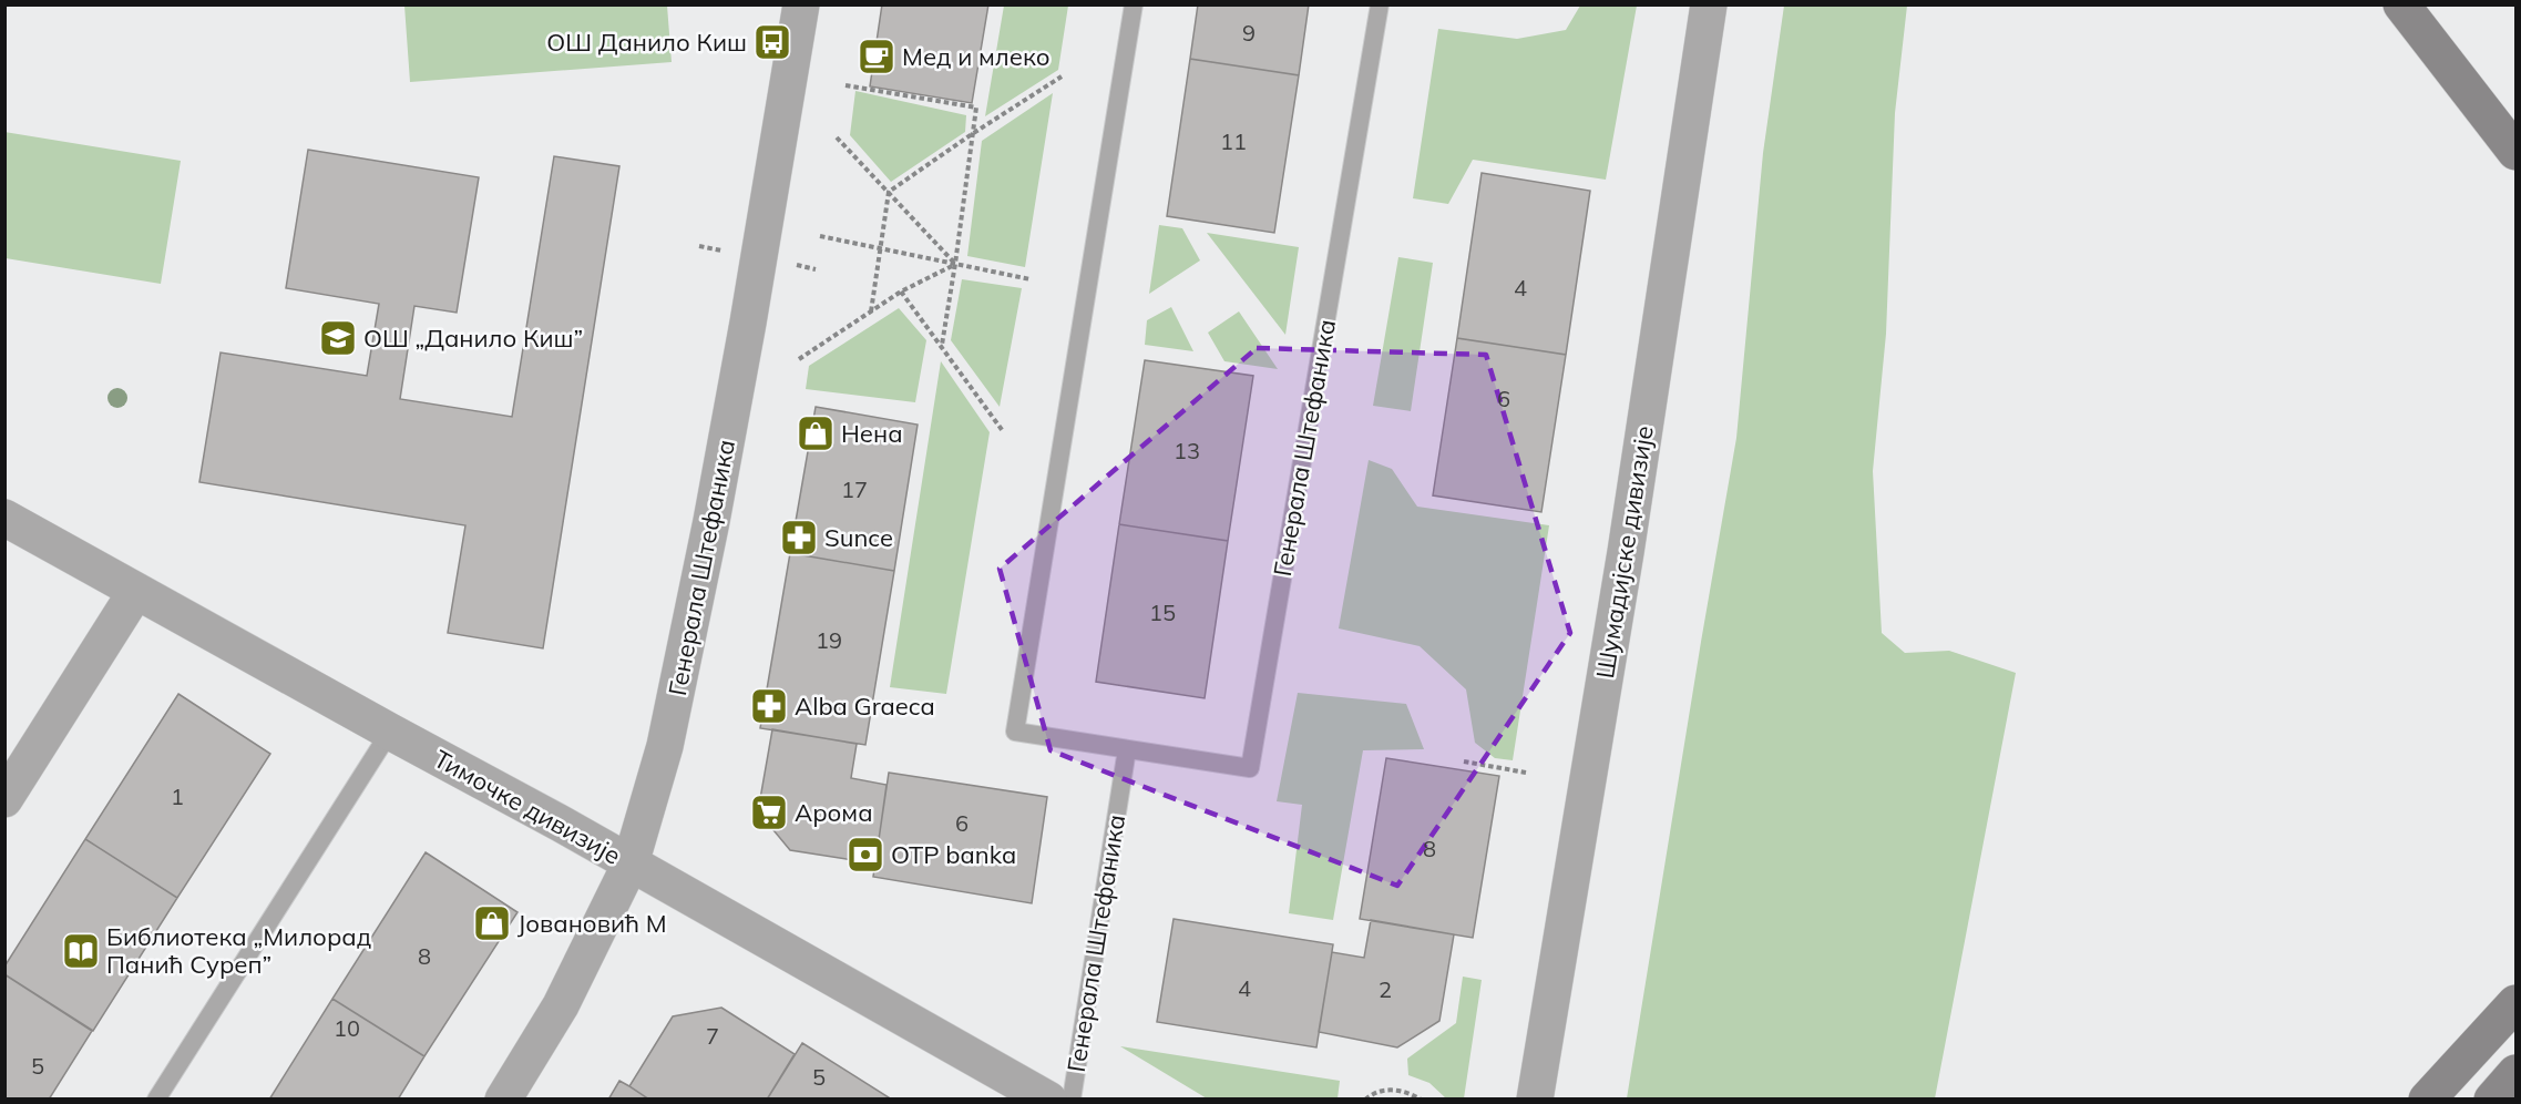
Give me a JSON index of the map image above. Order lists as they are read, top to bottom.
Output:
{
  "streets": {
    "street": ["Генерала Штефаника", "Шумадијске дивизије", "Тимочке дивизије"]
  },
  "crossings": [
    ["Генерала Штефаника", "Тимочке дивизије"]
  ],
  "places": {
    "bus stop": ["ОШ Данило Киш"],
    "cafe": ["Мед и млеко"],
    "school or university": ["ОШ „Данило Киш”"],
    "shop": ["Нена", "Јовановић М"],
    "pharmacy": ["Sunce", "Alba Graeca"],
    "supermarket": ["Арома"],
    "bank": ["OTP banka"],
    "library": ["Библиотека „Милорад Панић Суреп”"]
  },
  "house_numbers": [
    "9",
    "11",
    "4",
    "6",
    "13",
    "17",
    "15",
    "19",
    "1",
    "6",
    "8",
    "8",
    "4",
    "2",
    "10",
    "7",
    "5",
    "5"
  ]
}
